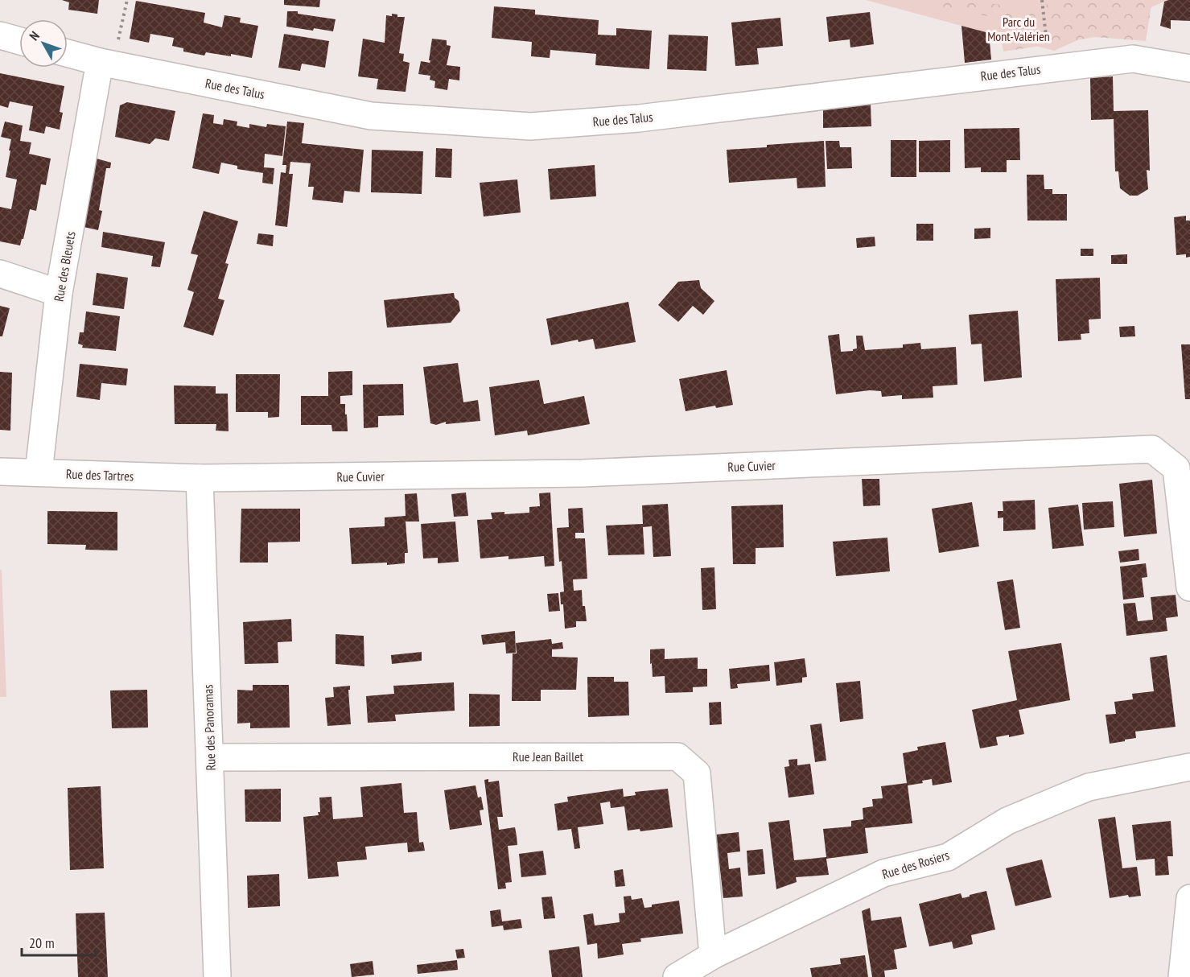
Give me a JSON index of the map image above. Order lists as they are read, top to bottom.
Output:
{
  "streets": {
    "street": [
      "Rue des Talus",
      "Rue des Bleuets",
      "Rue Cuvier",
      "Rue des Tartres",
      "Rue des Panoramas",
      "Rue Jean Baillet",
      "Rue des Rosiers"
    ]
  },
  "crossings": [
    ["Rue des Talus", "Rue des Bleuets"],
    ["Rue des Bleuets", "Rue des Tartres"],
    ["Rue Cuvier", "Rue des Tartres"],
    ["Rue Cuvier", "Rue des Panoramas"],
    ["Rue des Tartres", "Rue des Panoramas"],
    ["Rue des Panoramas", "Rue Jean Baillet"],
    ["Rue Jean Baillet", "Rue des Rosiers"]
  ],
  "parks": ["Parc du Mont-Valérien"],
  "scale_bar": "20 m",
  "north": "top left"
}
